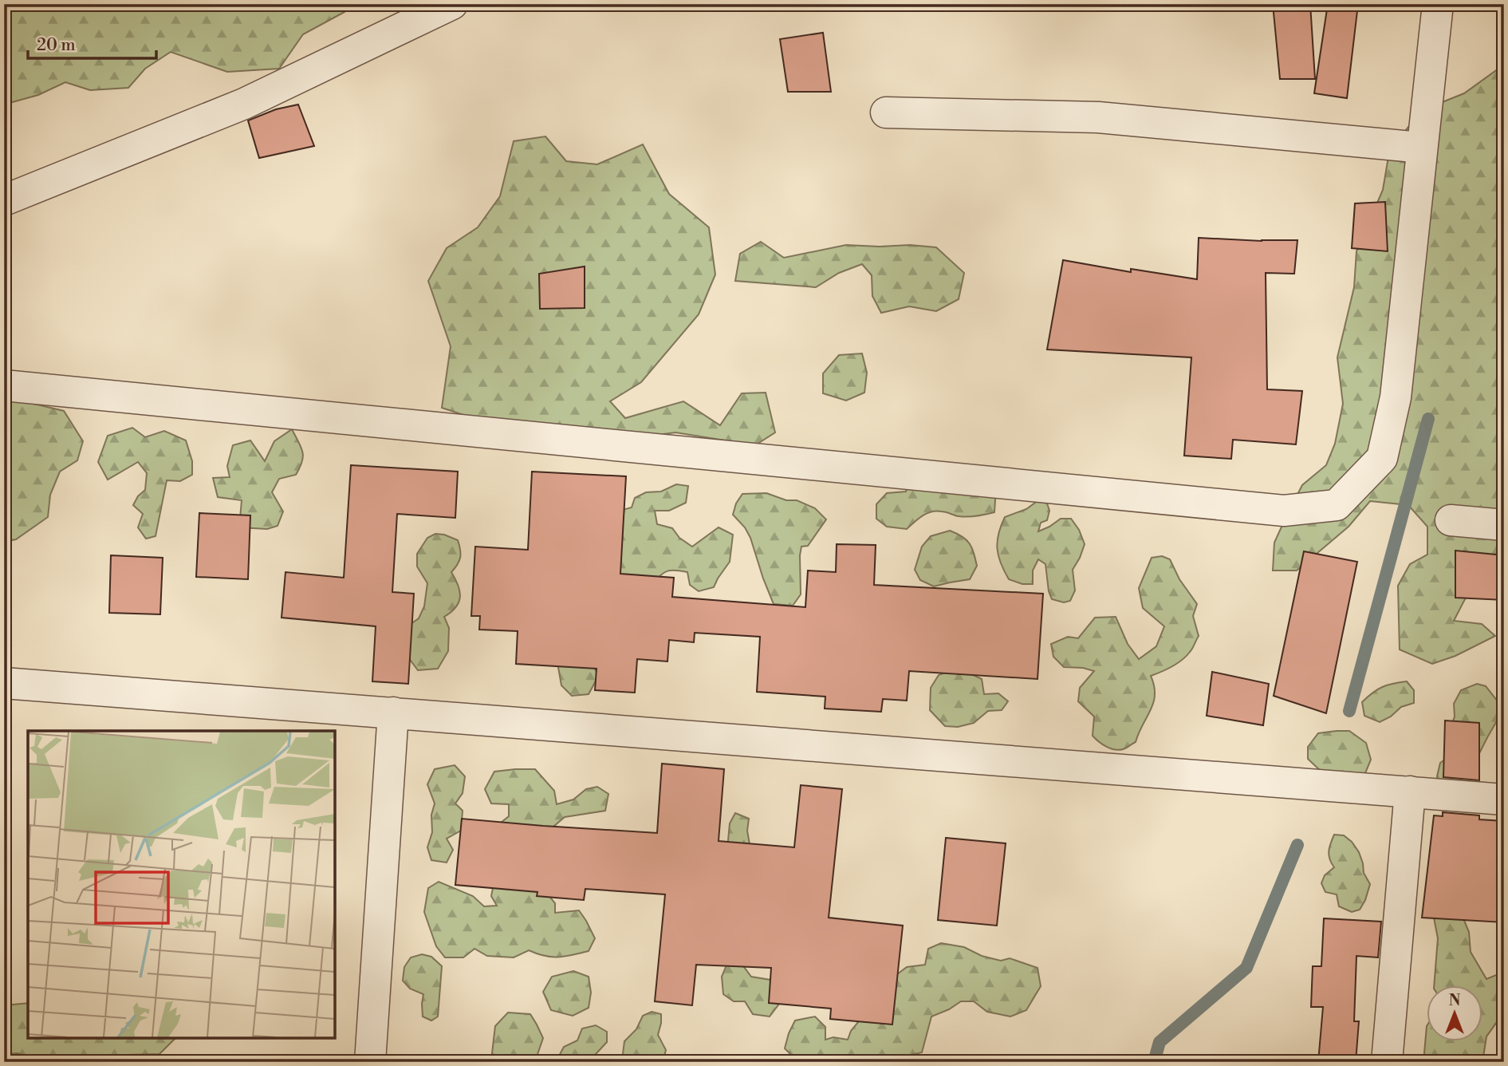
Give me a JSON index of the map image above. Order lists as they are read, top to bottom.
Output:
{
  "scale_bar": "20 m",
  "north": "top"
}
